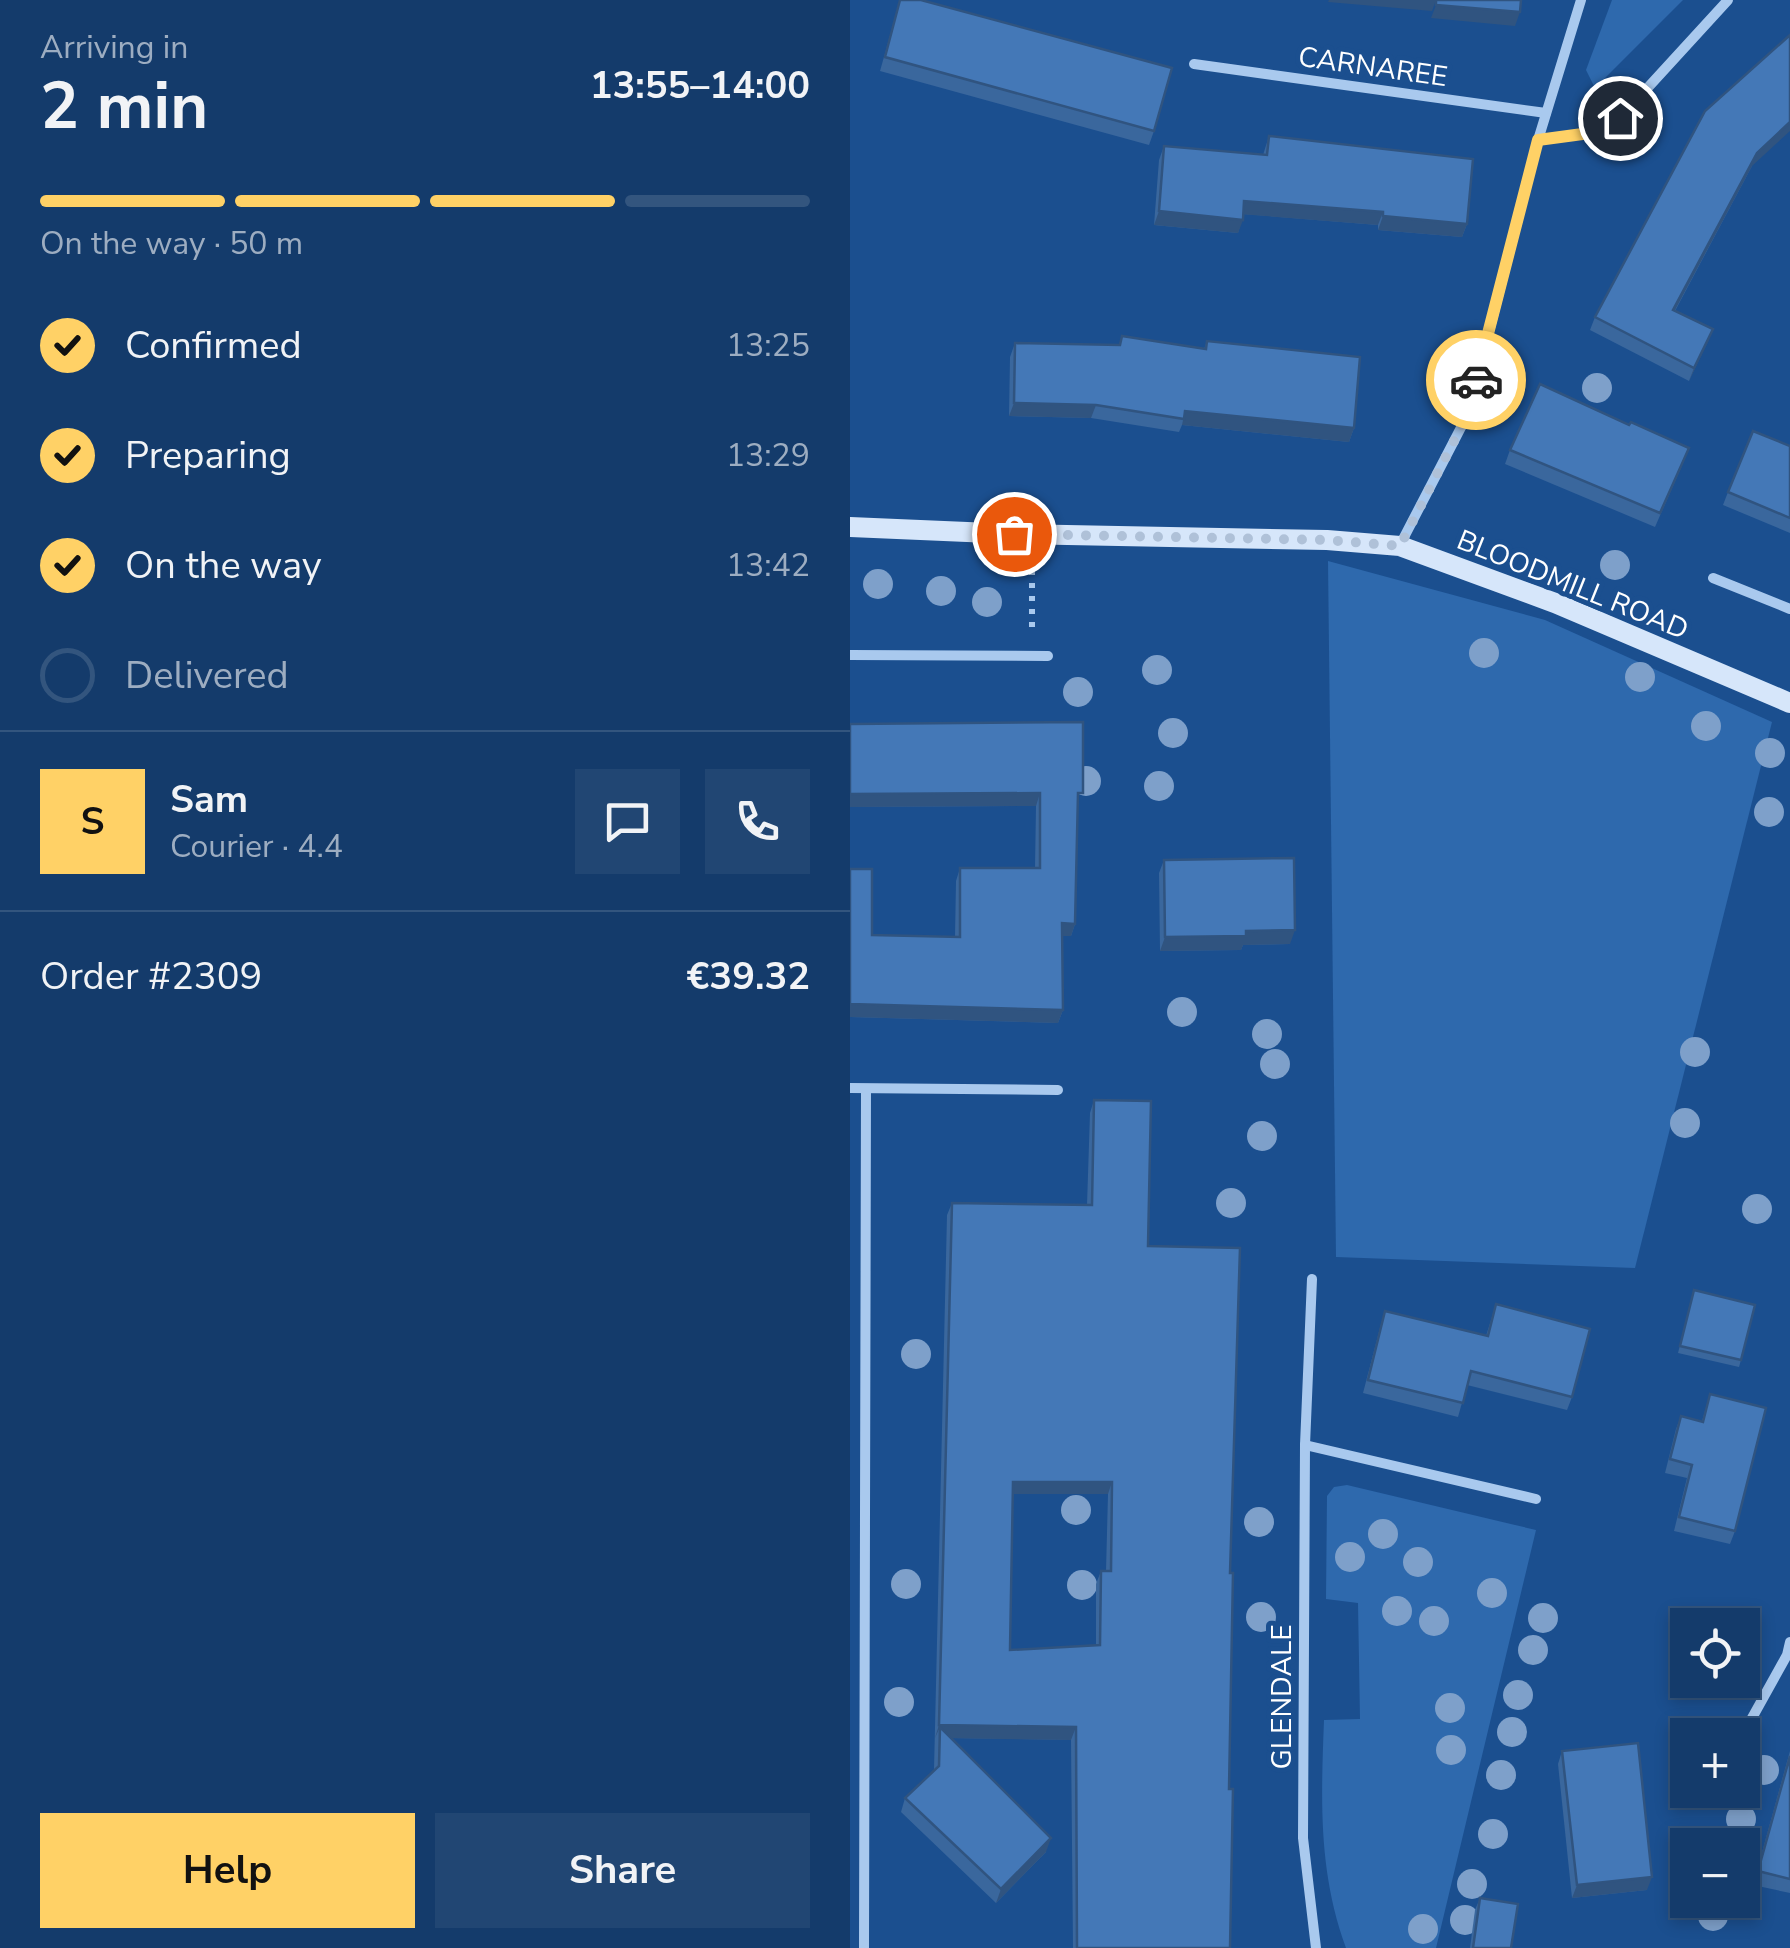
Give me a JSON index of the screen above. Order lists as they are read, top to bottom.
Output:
{
  "streets": {
    "street": ["CARNAREE", "BLOODMILL ROAD", "GLENDALE"]
  },
  "page": {
    "heading": ["2 min", "Arriving in", "13:55–14:00"],
    "panel": [
      "Sam",
      "Courier · 4.4",
      "Order #2309",
      "€39.32"
    ],
    "bar": "On the way · 50 m",
    "list": [
      ["Confirmed", "13:25"],
      ["Preparing", "13:29"],
      ["On the way", "13:42"],
      "Delivered"
    ],
    "round": "S",
    "map_buttons": ["+", "−"],
    "buttons": ["Help", "Share"]
  }
}
